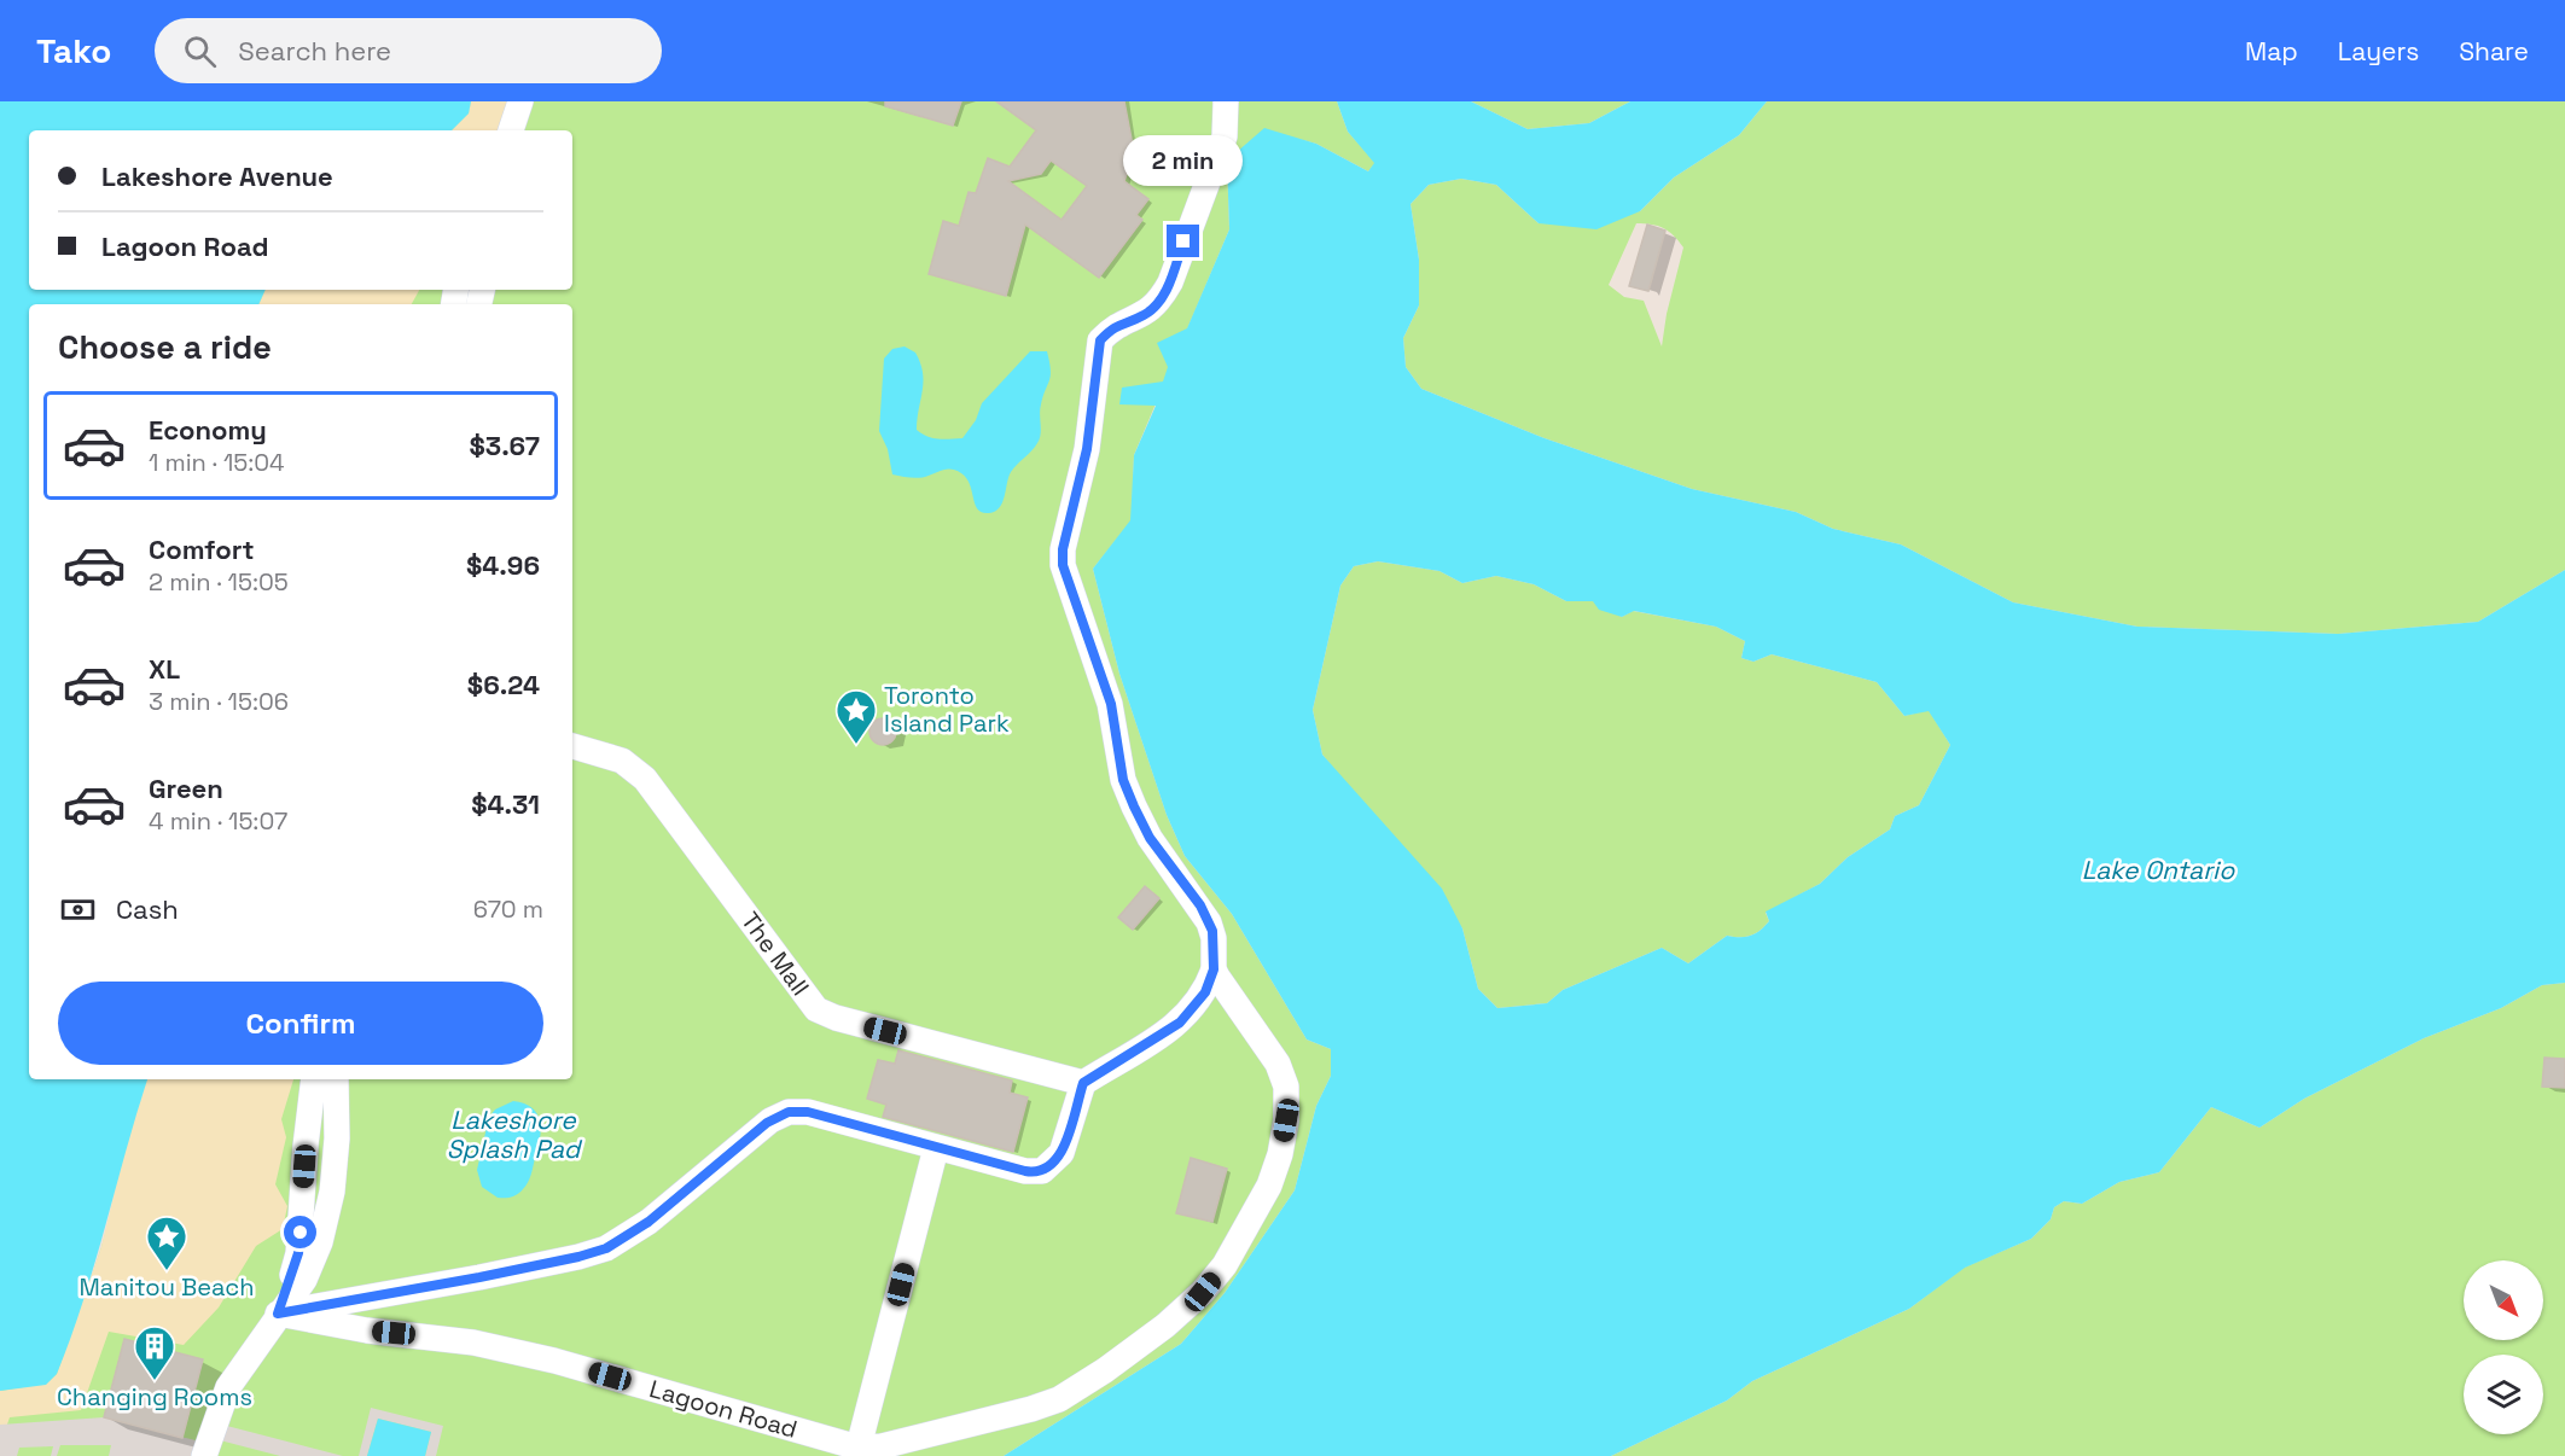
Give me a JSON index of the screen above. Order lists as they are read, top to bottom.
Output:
{
  "streets": {
    "lane": ["The Mall", "Lagoon Road"]
  },
  "water": ["Lake Ontario", "Lakeshore Splash Pad"],
  "places": {
    "place": ["Toronto Island Park", "Manitou Beach"],
    "building": ["Changing Rooms"]
  },
  "north": "bottom right",
  "page": {
    "header": "Tako",
    "search": "Search here",
    "nav": ["Map", "Layers", "Share"],
    "banner": ["Lakeshore Avenue", "Lagoon Road"],
    "bubble": "2 min",
    "heading": "Choose a ride",
    "list": [
      {
        "name": "Economy",
        "note": "1 min · 15:04",
        "value": "$3.67"
      },
      {
        "name": "Comfort",
        "note": "2 min · 15:05",
        "value": "$4.96"
      },
      {
        "name": "XL",
        "note": "3 min · 15:06",
        "value": "$6.24"
      },
      {
        "name": "Green",
        "note": "4 min · 15:07",
        "value": "$4.31"
      }
    ],
    "pay": ["Cash", "670 m"],
    "buttons": "Confirm"
  }
}
